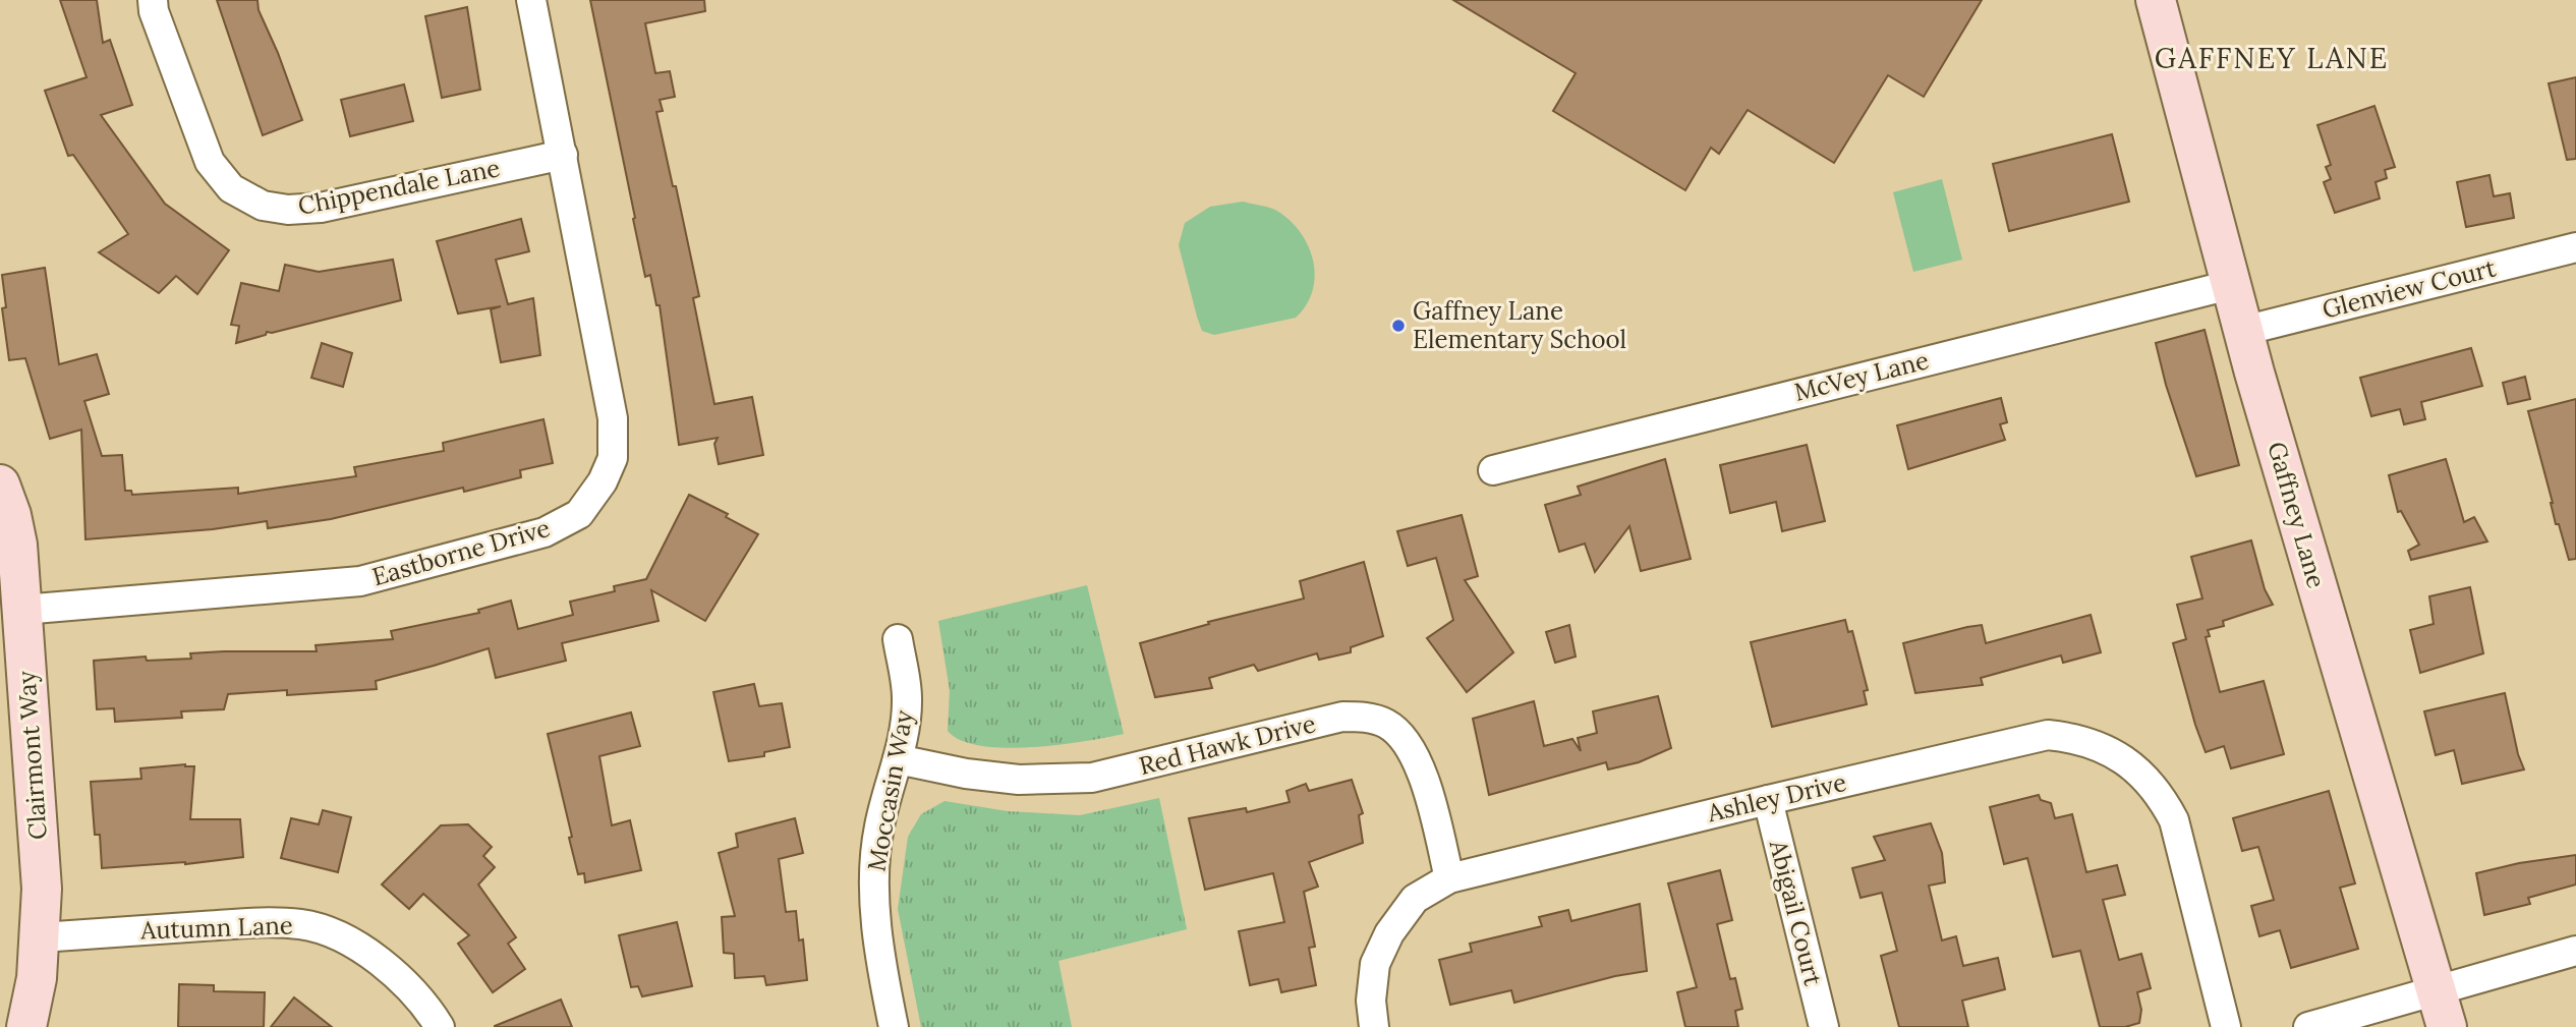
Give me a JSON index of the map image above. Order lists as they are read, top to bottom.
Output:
{
  "streets": {
    "street": [
      "Chippendale Lane",
      "Glenview Court",
      "McVey Lane",
      "Gaffney Lane",
      "Eastborne Drive",
      "Red Hawk Drive",
      "Clairmont Way",
      "Moccasin Way",
      "Ashley Drive",
      "Abigail Court",
      "Autumn Lane"
    ]
  },
  "crossings": [
    ["Chippendale Lane", "Eastborne Drive"],
    ["Glenview Court", "Gaffney Lane"],
    ["McVey Lane", "Gaffney Lane"],
    ["Eastborne Drive", "Clairmont Way"],
    ["Red Hawk Drive", "Moccasin Way"],
    ["Red Hawk Drive", "Ashley Drive"],
    ["Clairmont Way", "Autumn Lane"],
    ["Ashley Drive", "Abigail Court"]
  ],
  "districts": ["GAFFNEY LANE"],
  "places": ["Gaffney Lane Elementary School"]
}
